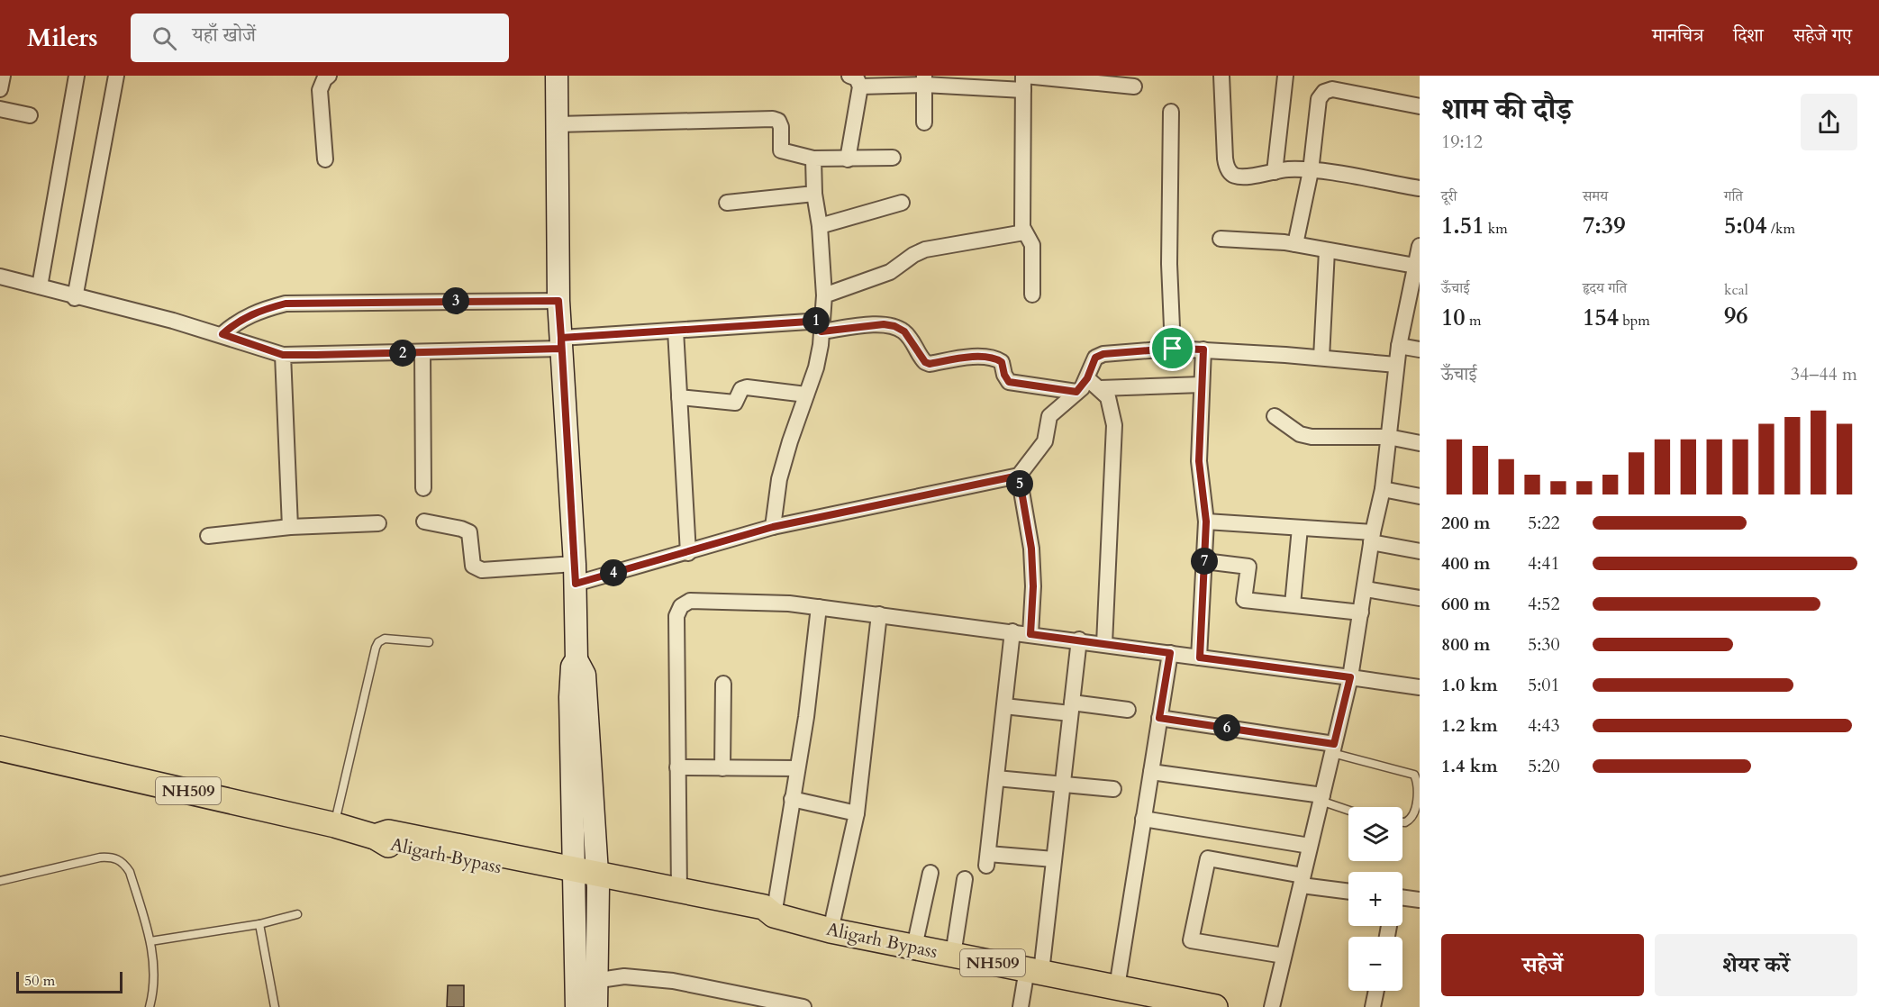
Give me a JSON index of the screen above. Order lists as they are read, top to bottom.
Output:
{
  "streets": {
    "highway": ["NH509", "Aligarh Bypass"]
  },
  "scale_bar": "50 m",
  "page": {
    "header": "Milers",
    "search": "यहाँ खोजें",
    "nav": ["मानचित्र", "दिशा", "सहेजे गए"],
    "heading": ["शाम की दौड़", "19:12"],
    "stats": [
      ["दूरी", "1.51 km"],
      ["समय", "7:39"],
      ["गति", "5:04 /km"],
      ["ऊँचाई", "10 m"],
      ["हृदय गति", "154 bpm"],
      ["kcal", "96"]
    ],
    "pins": [
      "3",
      "1",
      "2",
      "5",
      "7",
      "4",
      "6"
    ],
    "chart": ["ऊँचाई", "34–44 m"],
    "list": [
      {
        "name": "200 m",
        "note": "5:22"
      },
      {
        "name": "400 m",
        "note": "4:41"
      },
      {
        "name": "600 m",
        "note": "4:52"
      },
      {
        "name": "800 m",
        "note": "5:30"
      },
      {
        "name": "1.0 km",
        "note": "5:01"
      },
      {
        "name": "1.2 km",
        "note": "4:43"
      },
      {
        "name": "1.4 km",
        "note": "5:20"
      }
    ],
    "map_buttons": ["+", "−"],
    "buttons": ["सहेजें", "शेयर करें"],
    "scale": "50 m"
  }
}
